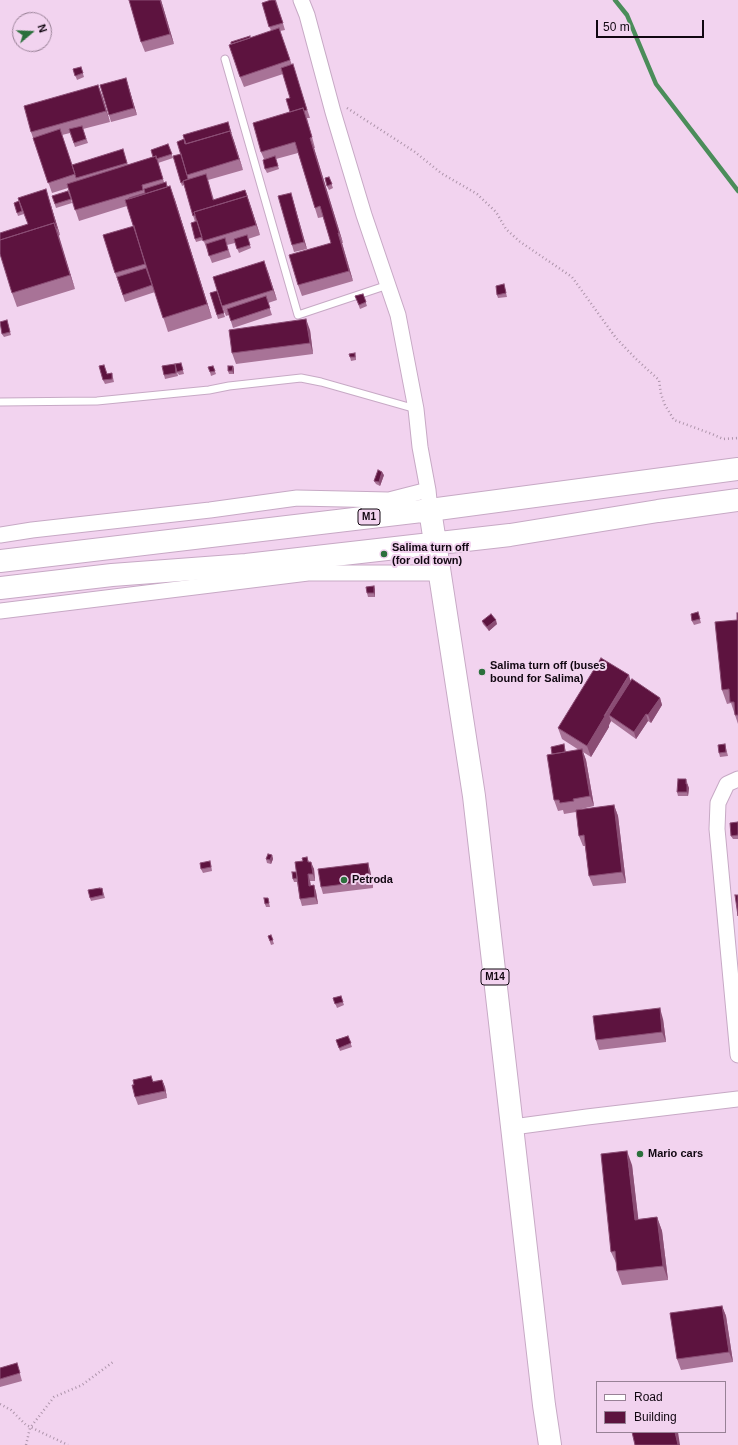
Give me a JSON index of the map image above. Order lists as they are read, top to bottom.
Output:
{
  "streets": {
    "highway": ["M1", "M14"]
  },
  "crossings": [
    ["M1", "M14"]
  ],
  "places": [
    "Salima turn off (for old town)",
    "Salima turn off (buses bound for Salima)",
    "Petroda",
    "Mario cars"
  ],
  "legend": ["Road", "Building"],
  "scale_bar": "50 m",
  "north": "right"
}
